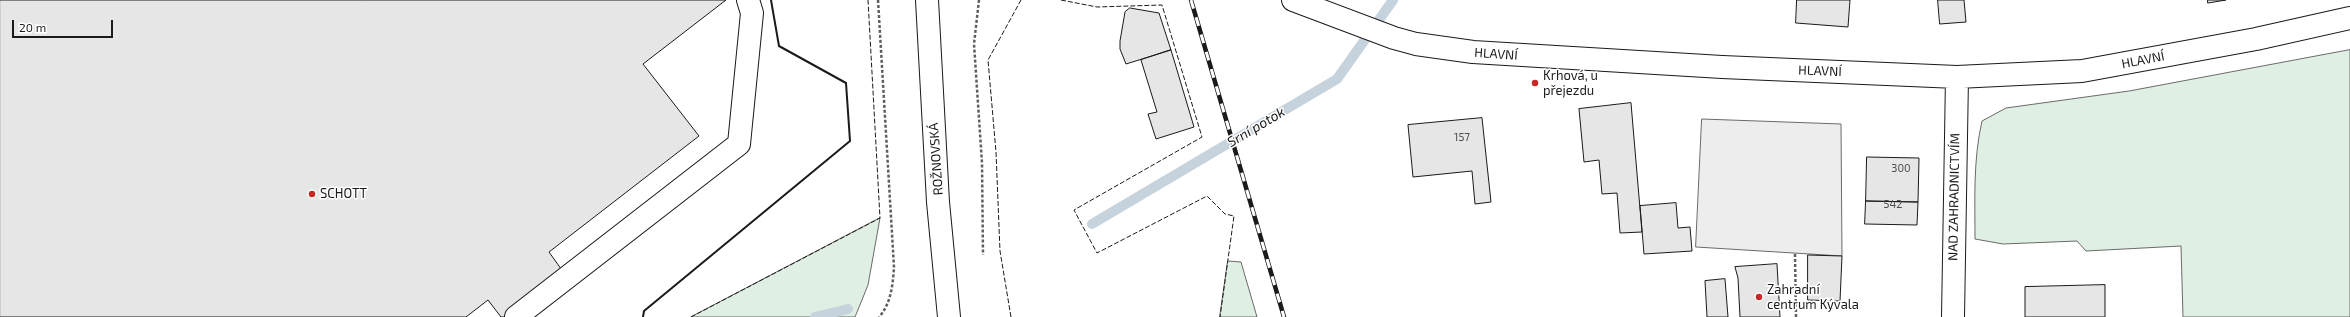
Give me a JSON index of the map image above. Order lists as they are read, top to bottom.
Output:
{
  "streets": {
    "street": ["HLAVNÍ", "ROŽNOVSKÁ", "NAD ZAHRADNICTVÍM"]
  },
  "crossings": [
    ["HLAVNÍ", "NAD ZAHRADNICTVÍM"]
  ],
  "water": ["Srní potok"],
  "places": ["Krhová, u přejezdu", "SCHOTT", "Zahradní centrum Kývala"],
  "house_numbers": ["157", "300", "542"],
  "scale_bar": "20 m"
}
